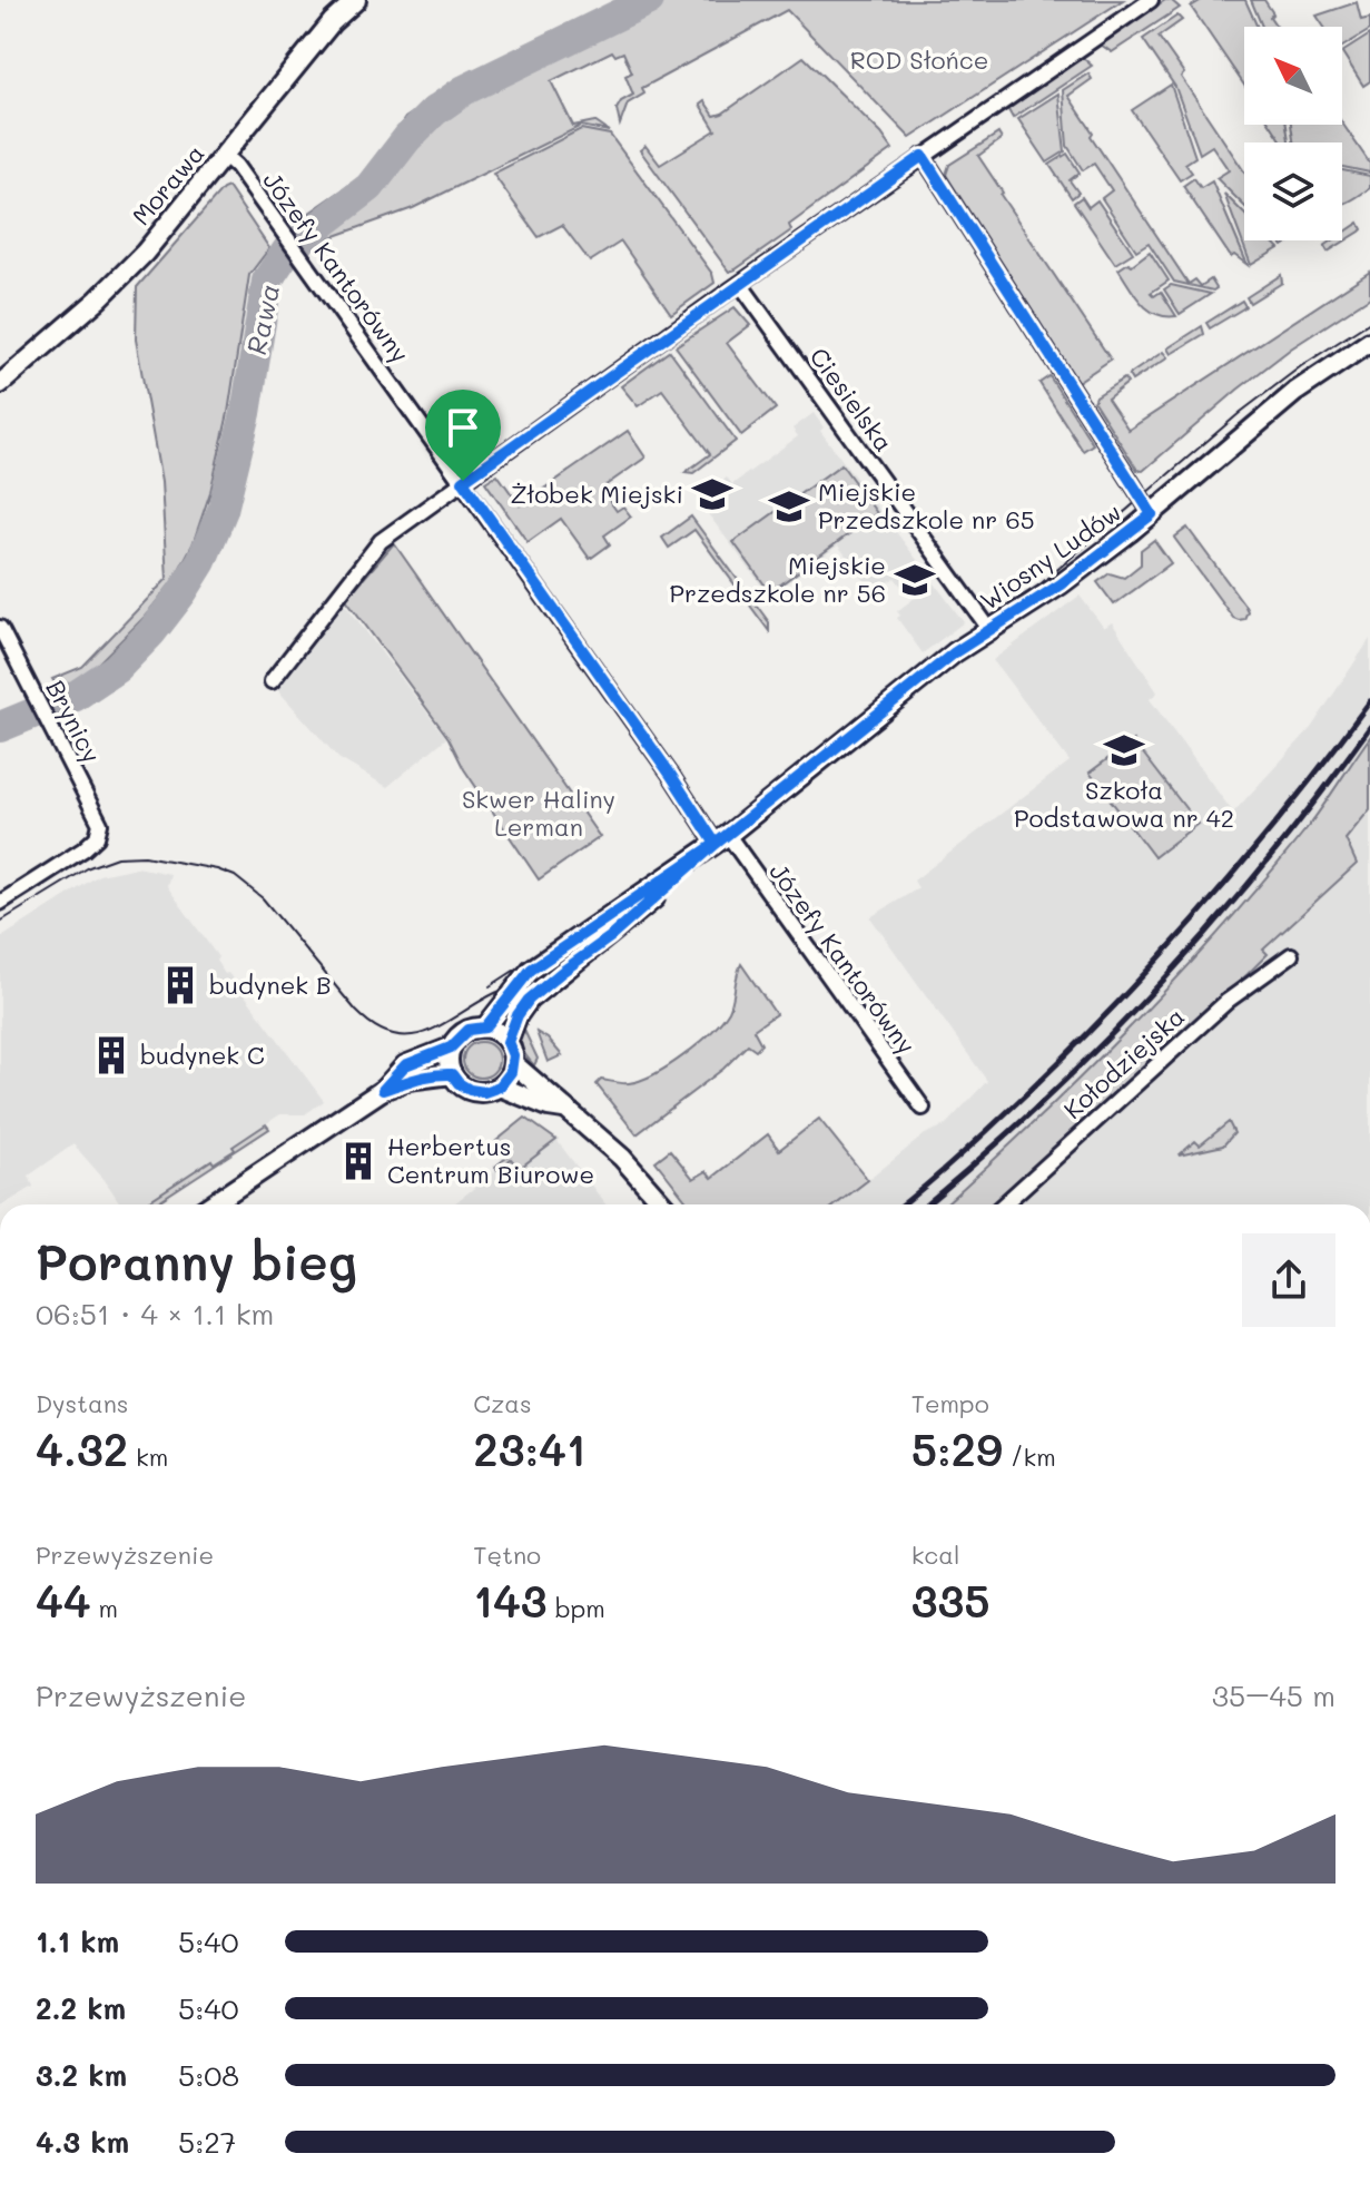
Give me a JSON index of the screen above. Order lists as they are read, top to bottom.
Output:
{
  "streets": {
    "street": [
      "Morawa",
      "Józefy Kantorówny",
      "Ciesielska",
      "Wiosny Ludów",
      "Brynicy",
      "Kołodziejska"
    ]
  },
  "crossings": [
    ["Morawa", "Józefy Kantorówny"],
    ["Józefy Kantorówny", "Wiosny Ludów"],
    ["Ciesielska", "Wiosny Ludów"]
  ],
  "water": ["Rawa"],
  "parks": ["ROD Słońce", "Skwer Haliny Lerman"],
  "places": {
    "school or university": [
      "Żłobek Miejski",
      "Miejskie Przedszkole nr 65",
      "Miejskie Przedszkole nr 56",
      "Szkoła Podstawowa nr 42"
    ],
    "building": ["budynek B", "budynek C", "Herbertus Centrum Biurowe"]
  },
  "north": "top left",
  "page": {
    "heading": ["Poranny bieg", "06:51 · 4 × 1.1 km"],
    "stats": [
      ["Dystans", "4.32 km"],
      ["Czas", "23:41"],
      ["Tempo", "5:29 /km"],
      ["Przewyższenie", "44 m"],
      ["Tętno", "143 bpm"],
      ["kcal", "335"]
    ],
    "chart": ["Przewyższenie", "35–45 m"],
    "list": [
      {
        "name": "1.1 km",
        "note": "5:40"
      },
      {
        "name": "2.2 km",
        "note": "5:40"
      },
      {
        "name": "3.2 km",
        "note": "5:08"
      },
      {
        "name": "4.3 km",
        "note": "5:27"
      }
    ]
  }
}
